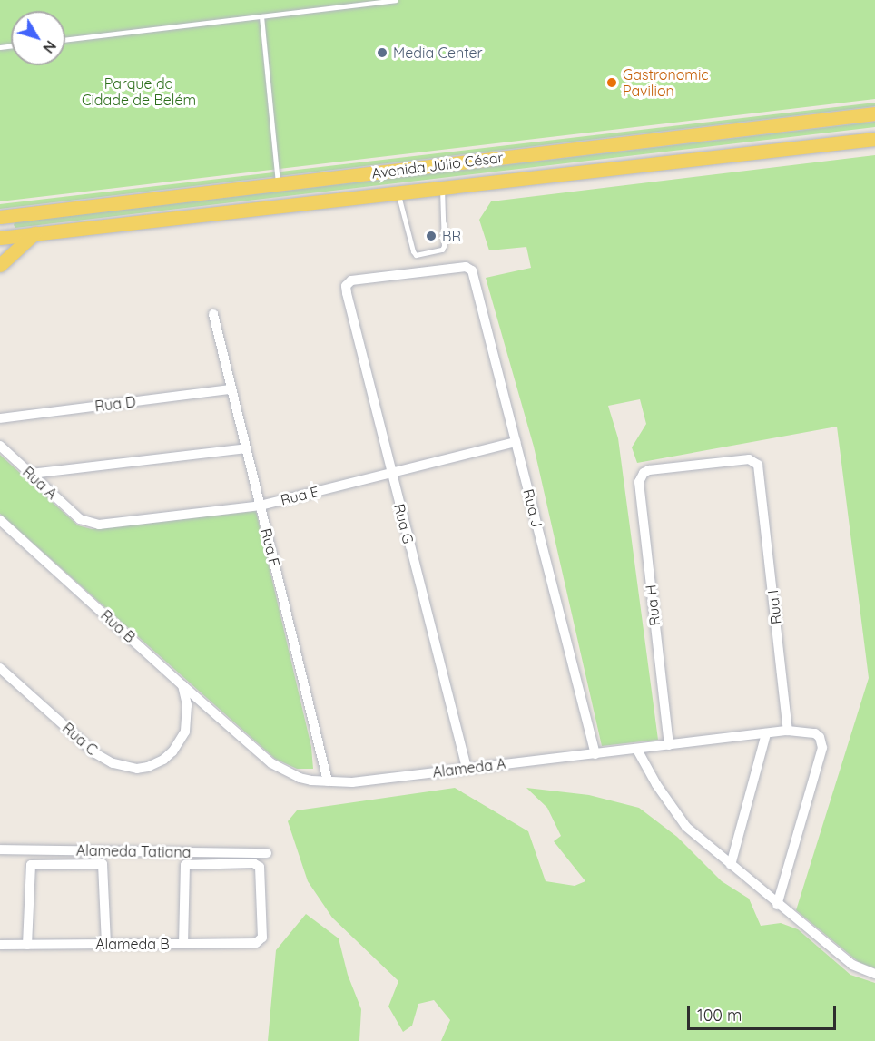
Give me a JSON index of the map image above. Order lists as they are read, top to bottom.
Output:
{
  "streets": {
    "main road": ["Avenida Júlio César"],
    "street": [
      "Rua D",
      "Rua A",
      "Rua E",
      "Rua J",
      "Rua G",
      "Rua F",
      "Rua H",
      "Rua I",
      "Rua B",
      "Rua C",
      "Alameda A",
      "Alameda Tatiana",
      "Alameda B"
    ]
  },
  "crossings": [
    ["Rua D", "Rua F"],
    ["Rua A", "Rua E"],
    ["Rua E", "Rua J"],
    ["Rua E", "Rua G"],
    ["Rua E", "Rua F"],
    ["Rua J", "Rua G"],
    ["Rua J", "Alameda A"],
    ["Rua G", "Alameda A"],
    ["Rua F", "Alameda A"],
    ["Rua H", "Rua I"],
    ["Rua H", "Alameda A"],
    ["Rua I", "Alameda A"],
    ["Rua B", "Rua C"],
    ["Rua B", "Alameda A"],
    ["Rua C", "Alameda A"],
    ["Alameda Tatiana", "Alameda B"]
  ],
  "parks": ["Parque da Cidade de Belém"],
  "places": ["Media Center", "Gastronomic Pavilion", "BR"],
  "scale_bar": "100 m",
  "north": "bottom right"
}
